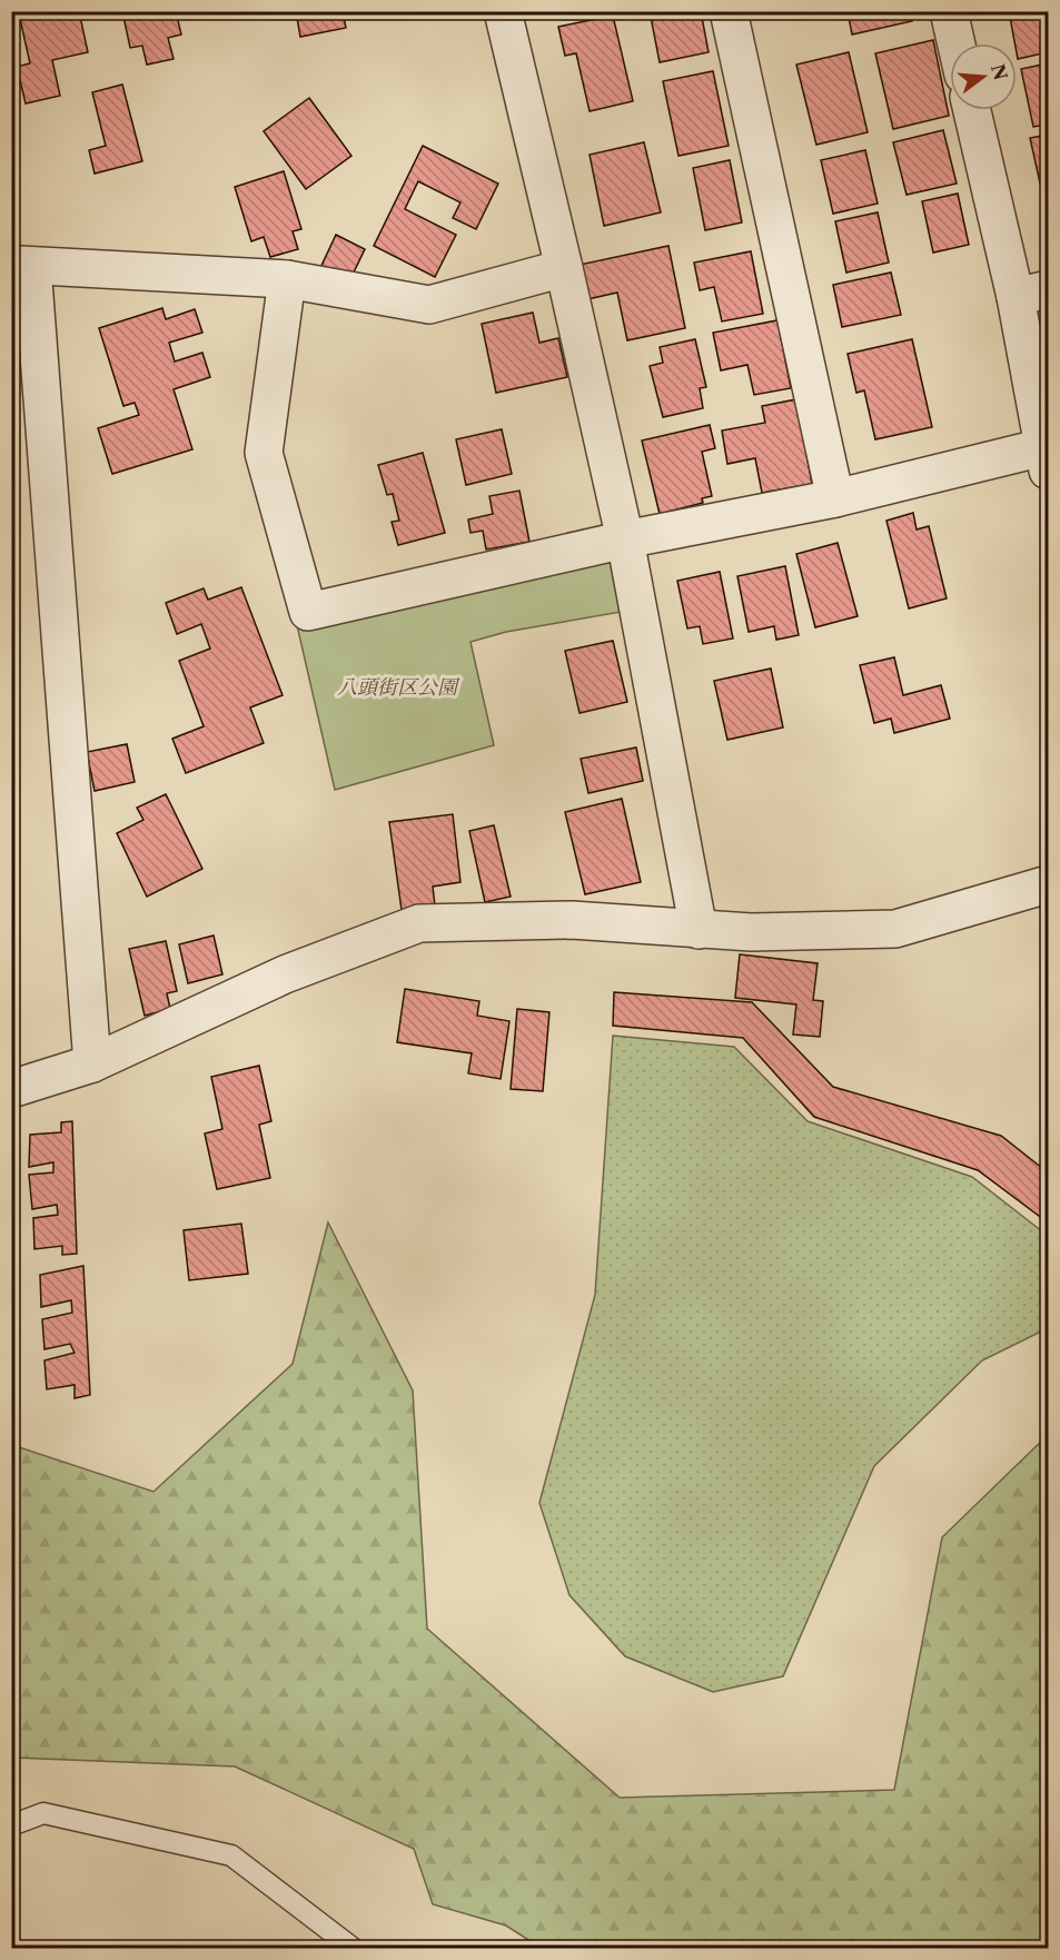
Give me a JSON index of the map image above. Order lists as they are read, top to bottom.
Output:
{
  "parks": ["八頭街区公園"],
  "north": "right"
}
